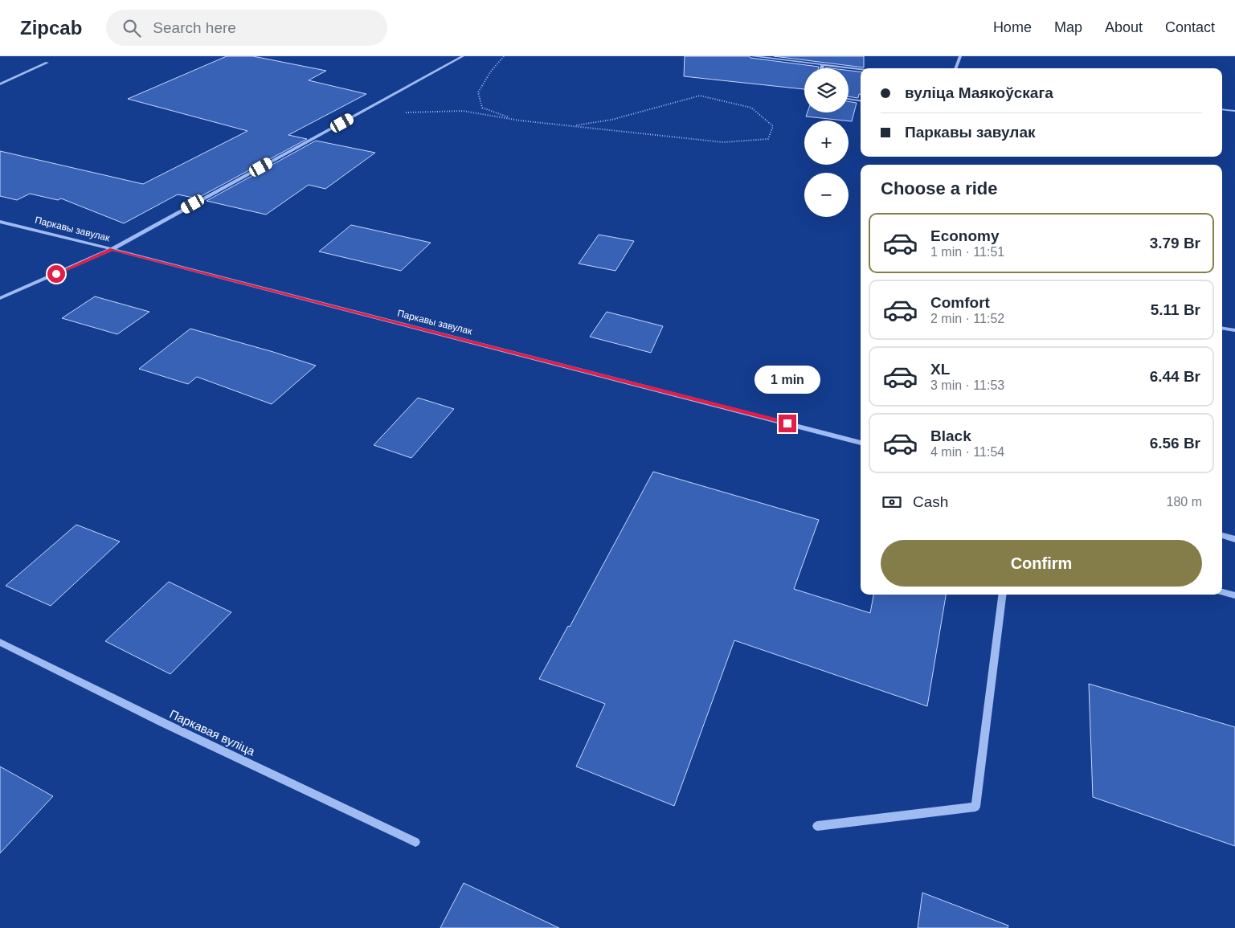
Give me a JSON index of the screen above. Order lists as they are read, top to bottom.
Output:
{
  "streets": {
    "street": ["Паркавы завулак", "Паркавая вуліца"]
  },
  "page": {
    "header": "Zipcab",
    "search": "Search here",
    "nav": [
      "Home",
      "Map",
      "About",
      "Contact"
    ],
    "map_buttons": ["+", "−"],
    "banner": ["вуліца Маякоўскага", "Паркавы завулак"],
    "heading": "Choose a ride",
    "list": [
      {
        "name": "Economy",
        "note": "1 min · 11:51",
        "value": "3.79 Br"
      },
      {
        "name": "Comfort",
        "note": "2 min · 11:52",
        "value": "5.11 Br"
      },
      {
        "name": "XL",
        "note": "3 min · 11:53",
        "value": "6.44 Br"
      },
      {
        "name": "Black",
        "note": "4 min · 11:54",
        "value": "6.56 Br"
      }
    ],
    "bubble": "1 min",
    "pay": ["Cash", "180 m"],
    "buttons": "Confirm"
  }
}
